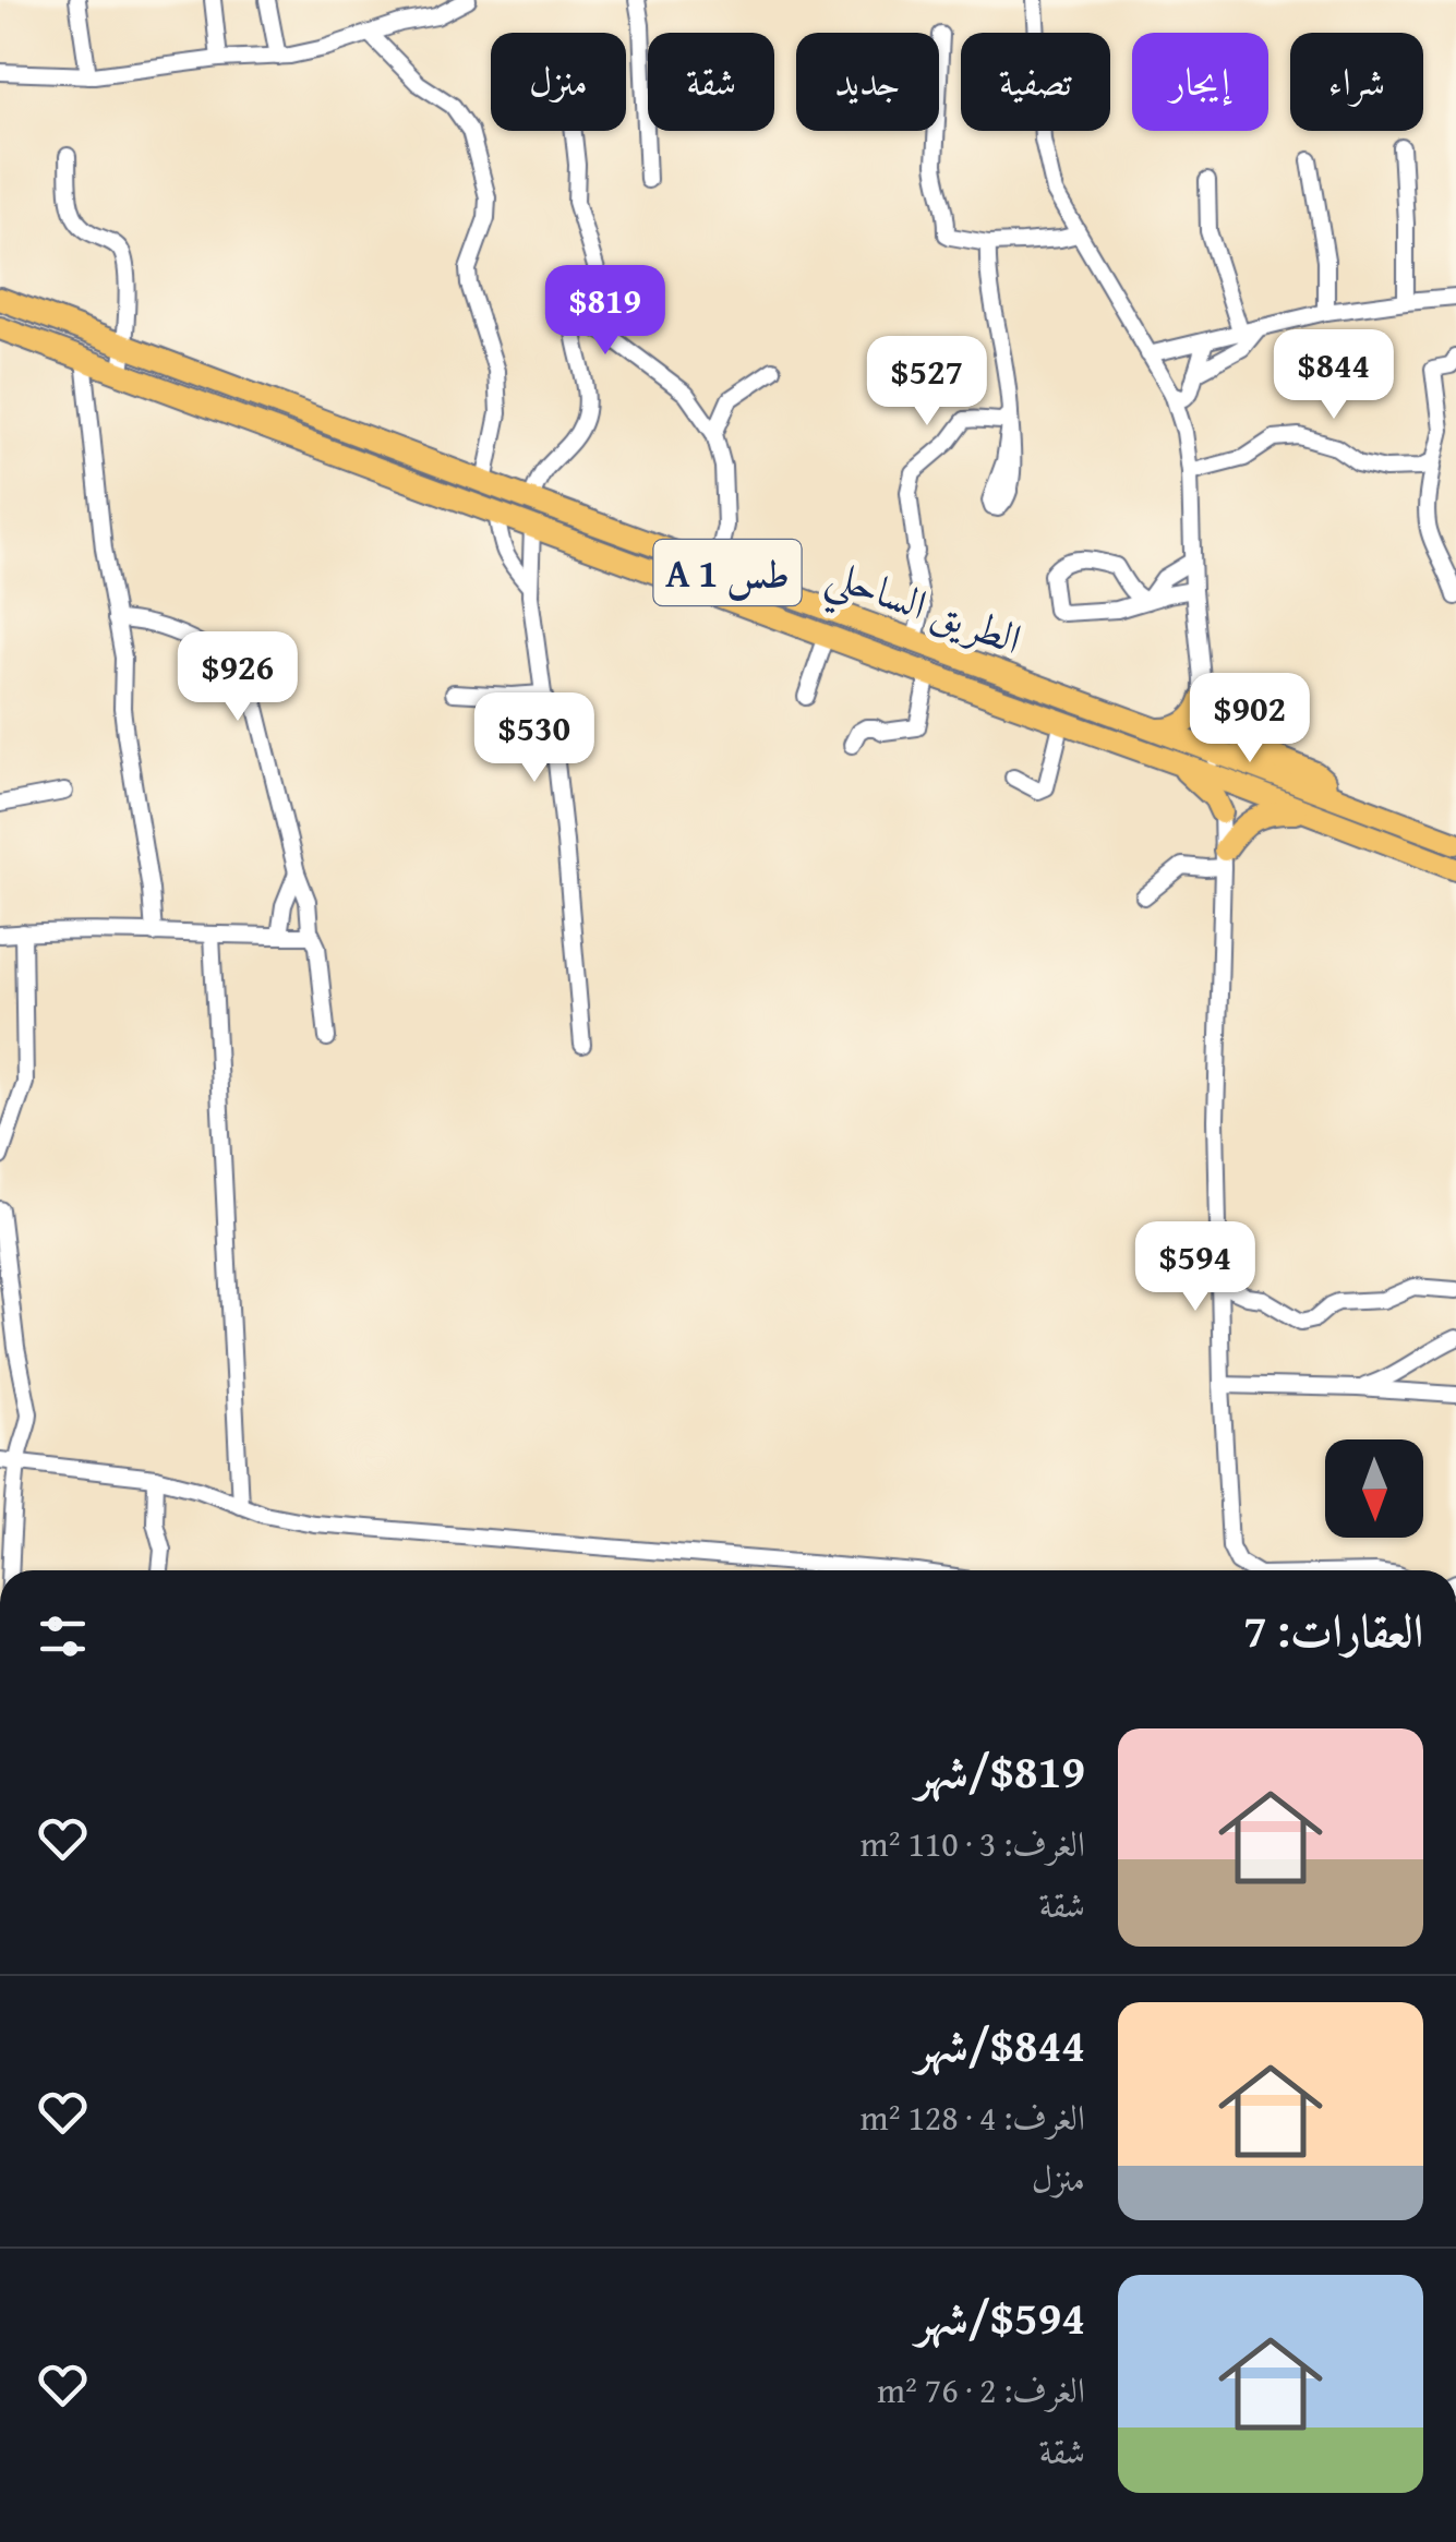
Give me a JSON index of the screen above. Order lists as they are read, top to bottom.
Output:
{
  "streets": {
    "highway": ["A 1 طس", "الطريق الساحلي"]
  },
  "north": "bottom",
  "page": {
    "chip": [
      "شراء",
      "إيجار",
      "تصفية",
      "جديد",
      "شقة",
      "منزل"
    ],
    "price": [
      "$819",
      "$844",
      "$527",
      "$926",
      "$902",
      "$530",
      "$594"
    ],
    "heading": "العقارات: 7",
    "list": [
      {
        "name": "$819/شهر",
        "note": "الغرف: 3 · 110 m² · شقة"
      },
      {
        "name": "$844/شهر",
        "note": "الغرف: 4 · 128 m² · منزل"
      },
      {
        "name": "$594/شهر",
        "note": "الغرف: 2 · 76 m² · شقة"
      }
    ]
  }
}
